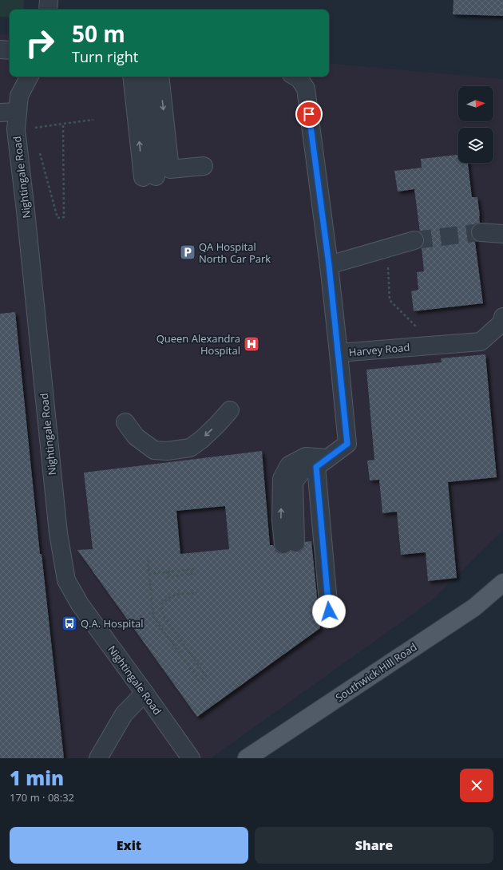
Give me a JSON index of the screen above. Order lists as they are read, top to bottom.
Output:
{
  "streets": {
    "main road": ["Southwick Hill Road"],
    "street": ["Nightingale Road", "Harvey Road"]
  },
  "places": {
    "parking": ["QA Hospital North Car Park"],
    "hospital": ["Queen Alexandra Hospital"],
    "bus stop": ["Q.A. Hospital"]
  },
  "north": "right",
  "page": {
    "turn": ["50 m", "Turn right"],
    "heading": ["1 min", "170 m · 08:32"],
    "buttons": ["Exit", "Share"]
  }
}
